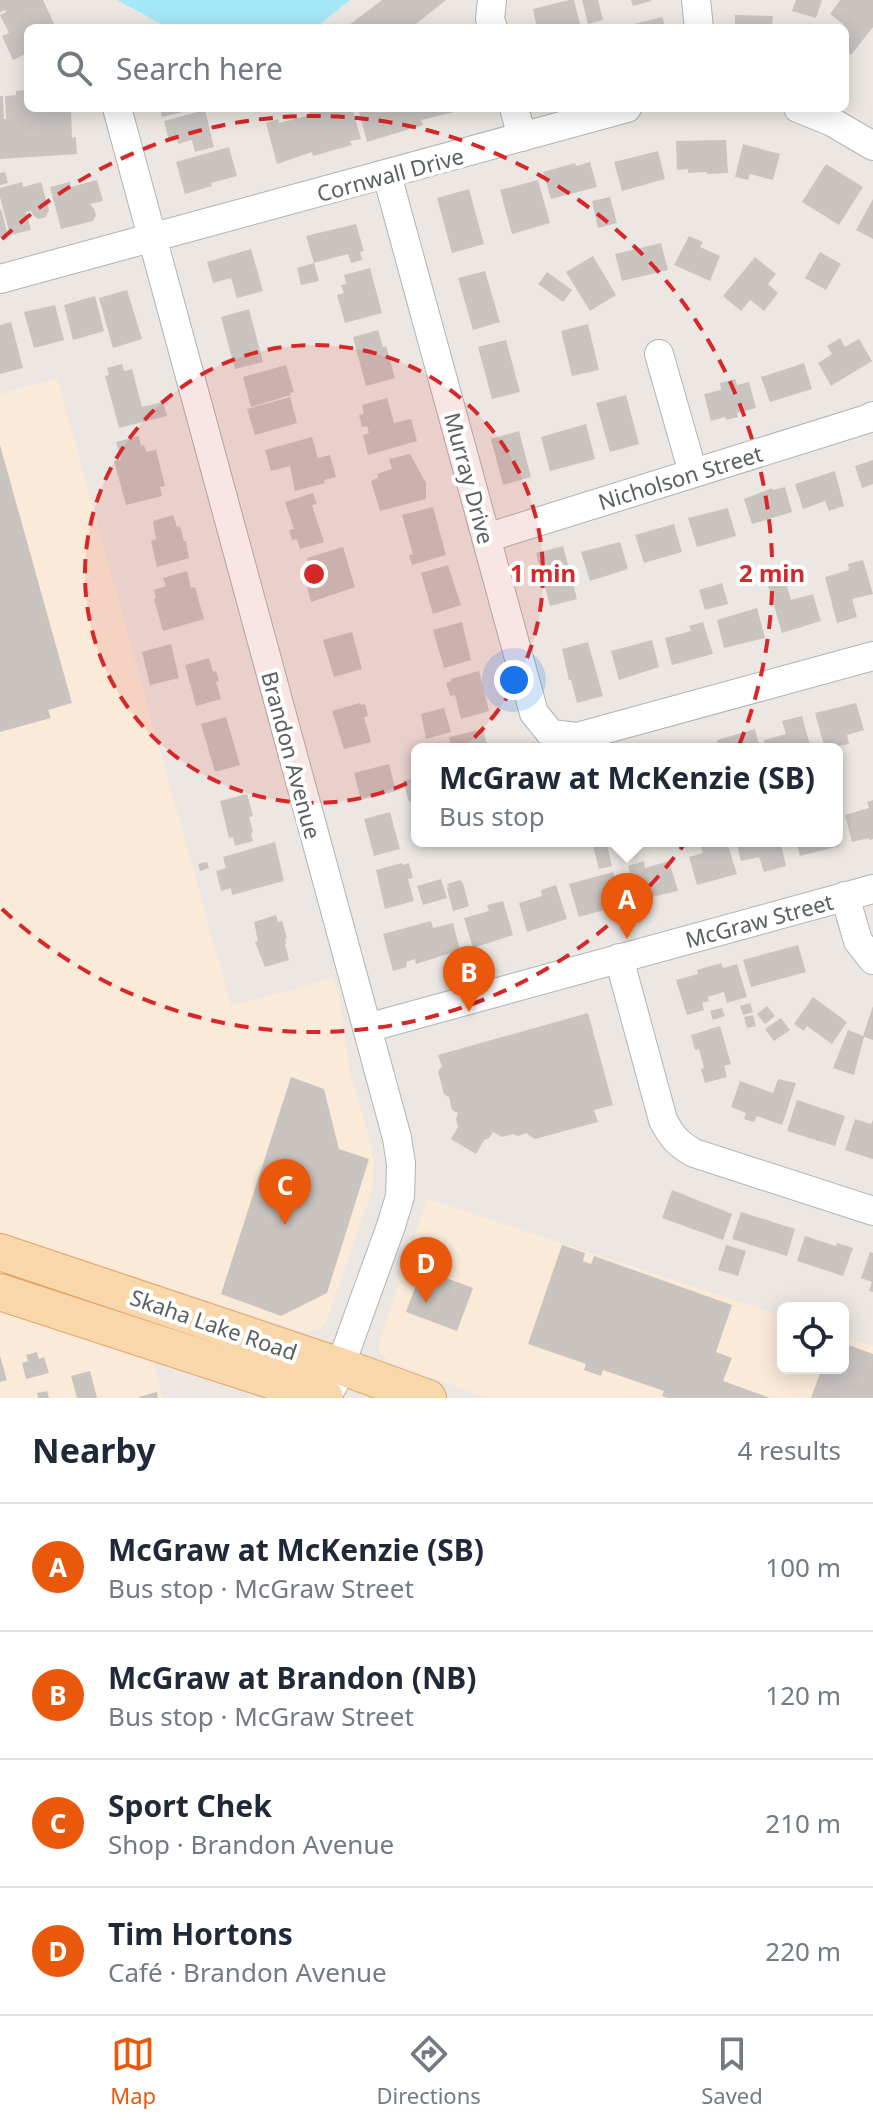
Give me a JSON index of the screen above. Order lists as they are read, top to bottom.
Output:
{
  "streets": {
    "main road": ["Skaha Lake Road"],
    "street": [
      "Cornwall Drive",
      "Nicholson Street",
      "Murray Drive",
      "Brandon Avenue",
      "McGraw Street"
    ]
  },
  "crossings": [
    ["Cornwall Drive", "Murray Drive"],
    ["Cornwall Drive", "Brandon Avenue"],
    ["Nicholson Street", "Murray Drive"],
    ["Brandon Avenue", "McGraw Street"],
    ["Brandon Avenue", "Skaha Lake Road"]
  ],
  "page": {
    "search": "Search here",
    "popup": ["McGraw at McKenzie (SB)", "Bus stop"],
    "pins": [
      "A",
      "B",
      "C",
      "D"
    ],
    "heading": ["Nearby", "4 results"],
    "list": [
      {
        "mark": "A",
        "name": "McGraw at McKenzie (SB)",
        "note": "Bus stop · McGraw Street",
        "value": "100 m"
      },
      {
        "mark": "B",
        "name": "McGraw at Brandon (NB)",
        "note": "Bus stop · McGraw Street",
        "value": "120 m"
      },
      {
        "mark": "C",
        "name": "Sport Chek",
        "note": "Shop · Brandon Avenue",
        "value": "210 m"
      },
      {
        "mark": "D",
        "name": "Tim Hortons",
        "note": "Café · Brandon Avenue",
        "value": "220 m"
      }
    ],
    "nav": ["Map", "Directions", "Saved"]
  },
  "rings": ["1 min", "2 min"]
}
